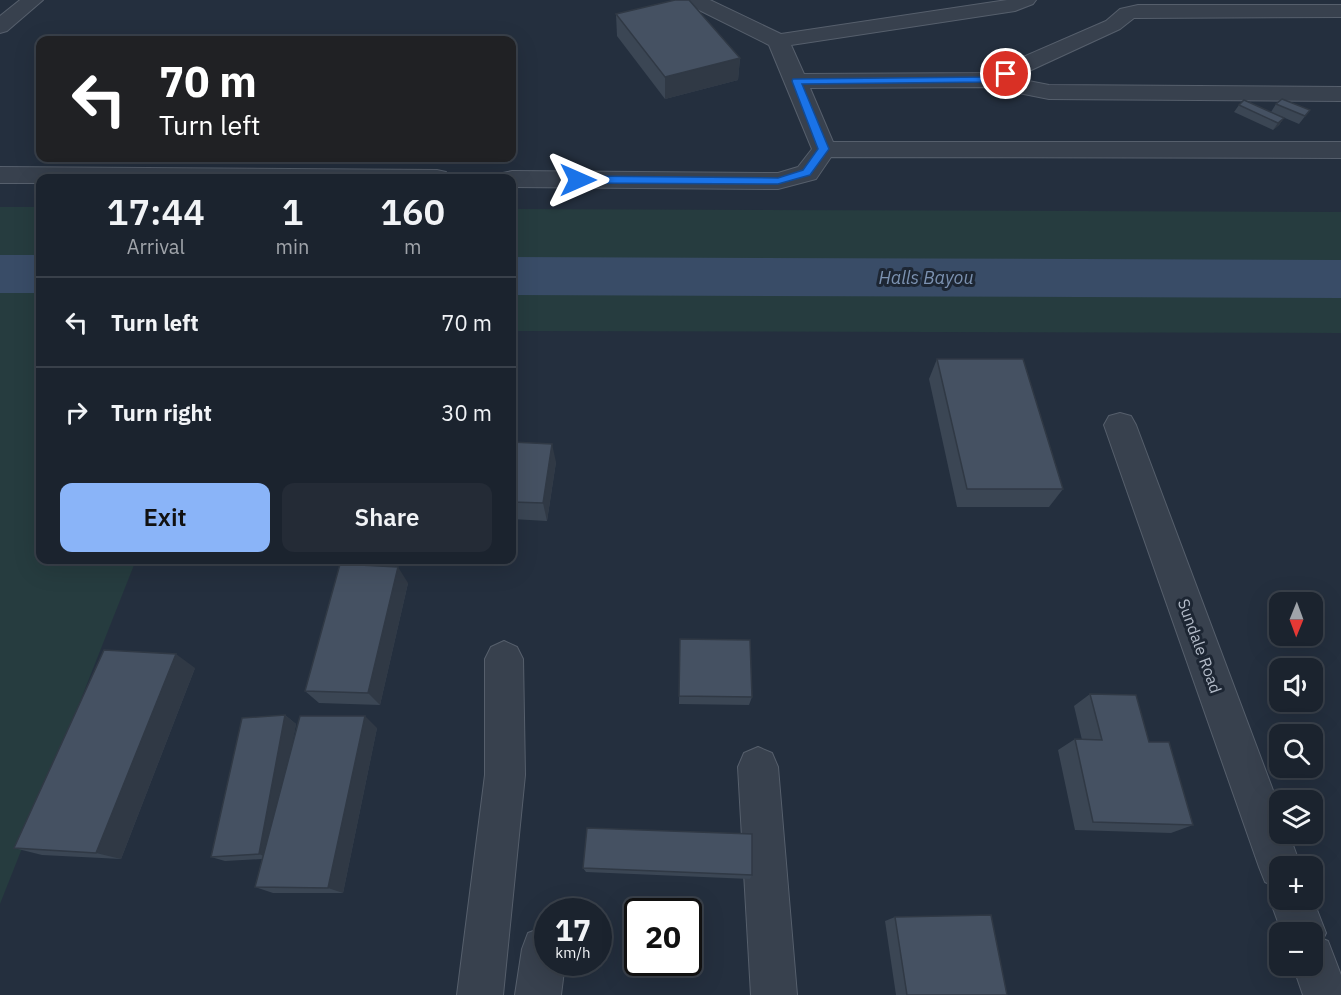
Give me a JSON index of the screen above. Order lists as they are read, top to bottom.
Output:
{
  "streets": {
    "street": ["Sundale Road"]
  },
  "water": ["Halls Bayou"],
  "north": "bottom",
  "page": {
    "turn": ["70 m", "Turn left"],
    "eta": [
      "17:44",
      "Arrival",
      "1",
      "min",
      "160",
      "m"
    ],
    "list": [
      {
        "name": "Turn left",
        "value": "70 m"
      },
      {
        "name": "Turn right",
        "value": "30 m"
      }
    ],
    "buttons": ["Exit", "Share"],
    "map_buttons": ["+", "−"],
    "speed": "17 km/h",
    "limit": "20"
  }
}
